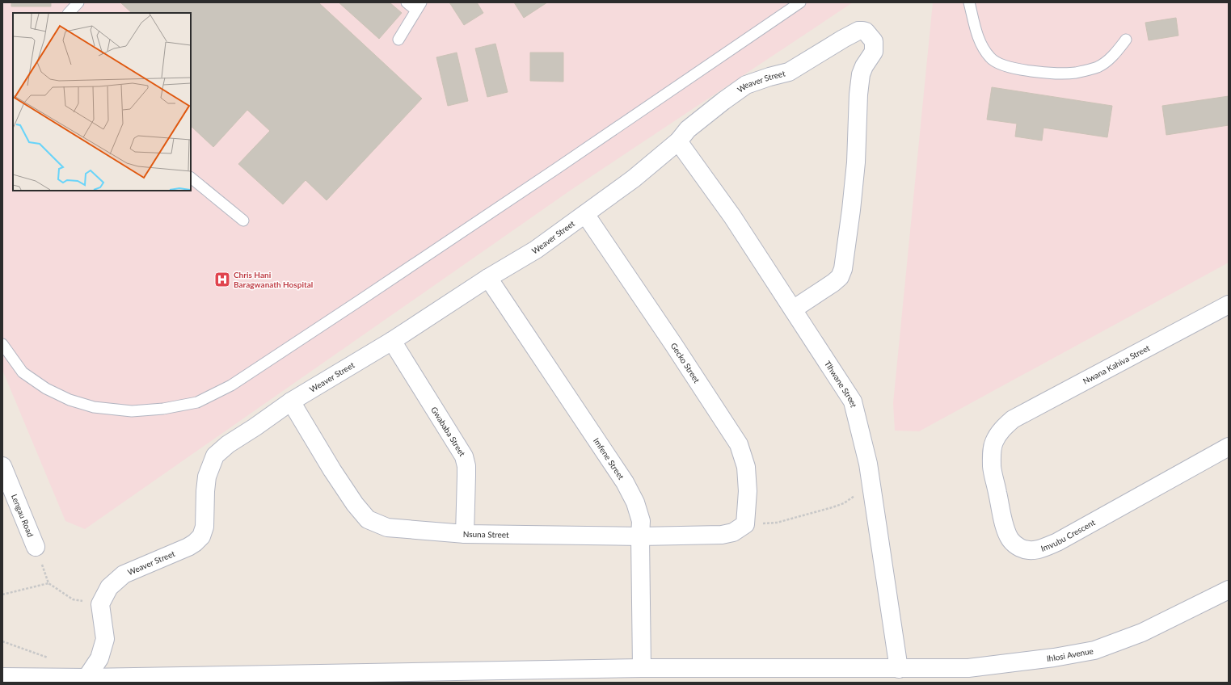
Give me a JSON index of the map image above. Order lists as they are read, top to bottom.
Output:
{
  "streets": {
    "street": [
      "Weaver Street",
      "Gecko Street",
      "Nwana Kahiva Street",
      "Tlhwane Street",
      "Gwababa Street",
      "Imfene Street",
      "Lengau Road",
      "Nsuna Street",
      "Imvubu Crescent",
      "Ihlosi Avenue"
    ]
  },
  "crossings": [
    ["Weaver Street", "Gecko Street"],
    ["Weaver Street", "Tlhwane Street"],
    ["Weaver Street", "Gwababa Street"],
    ["Weaver Street", "Imfene Street"],
    ["Weaver Street", "Nsuna Street"],
    ["Gecko Street", "Nsuna Street"],
    ["Nwana Kahiva Street", "Imvubu Crescent"],
    ["Tlhwane Street", "Ihlosi Avenue"],
    ["Gwababa Street", "Nsuna Street"],
    ["Imfene Street", "Nsuna Street"],
    ["Imfene Street", "Ihlosi Avenue"]
  ],
  "places": {
    "hospital": ["Chris Hani Baragwanath Hospital"]
  }
}
